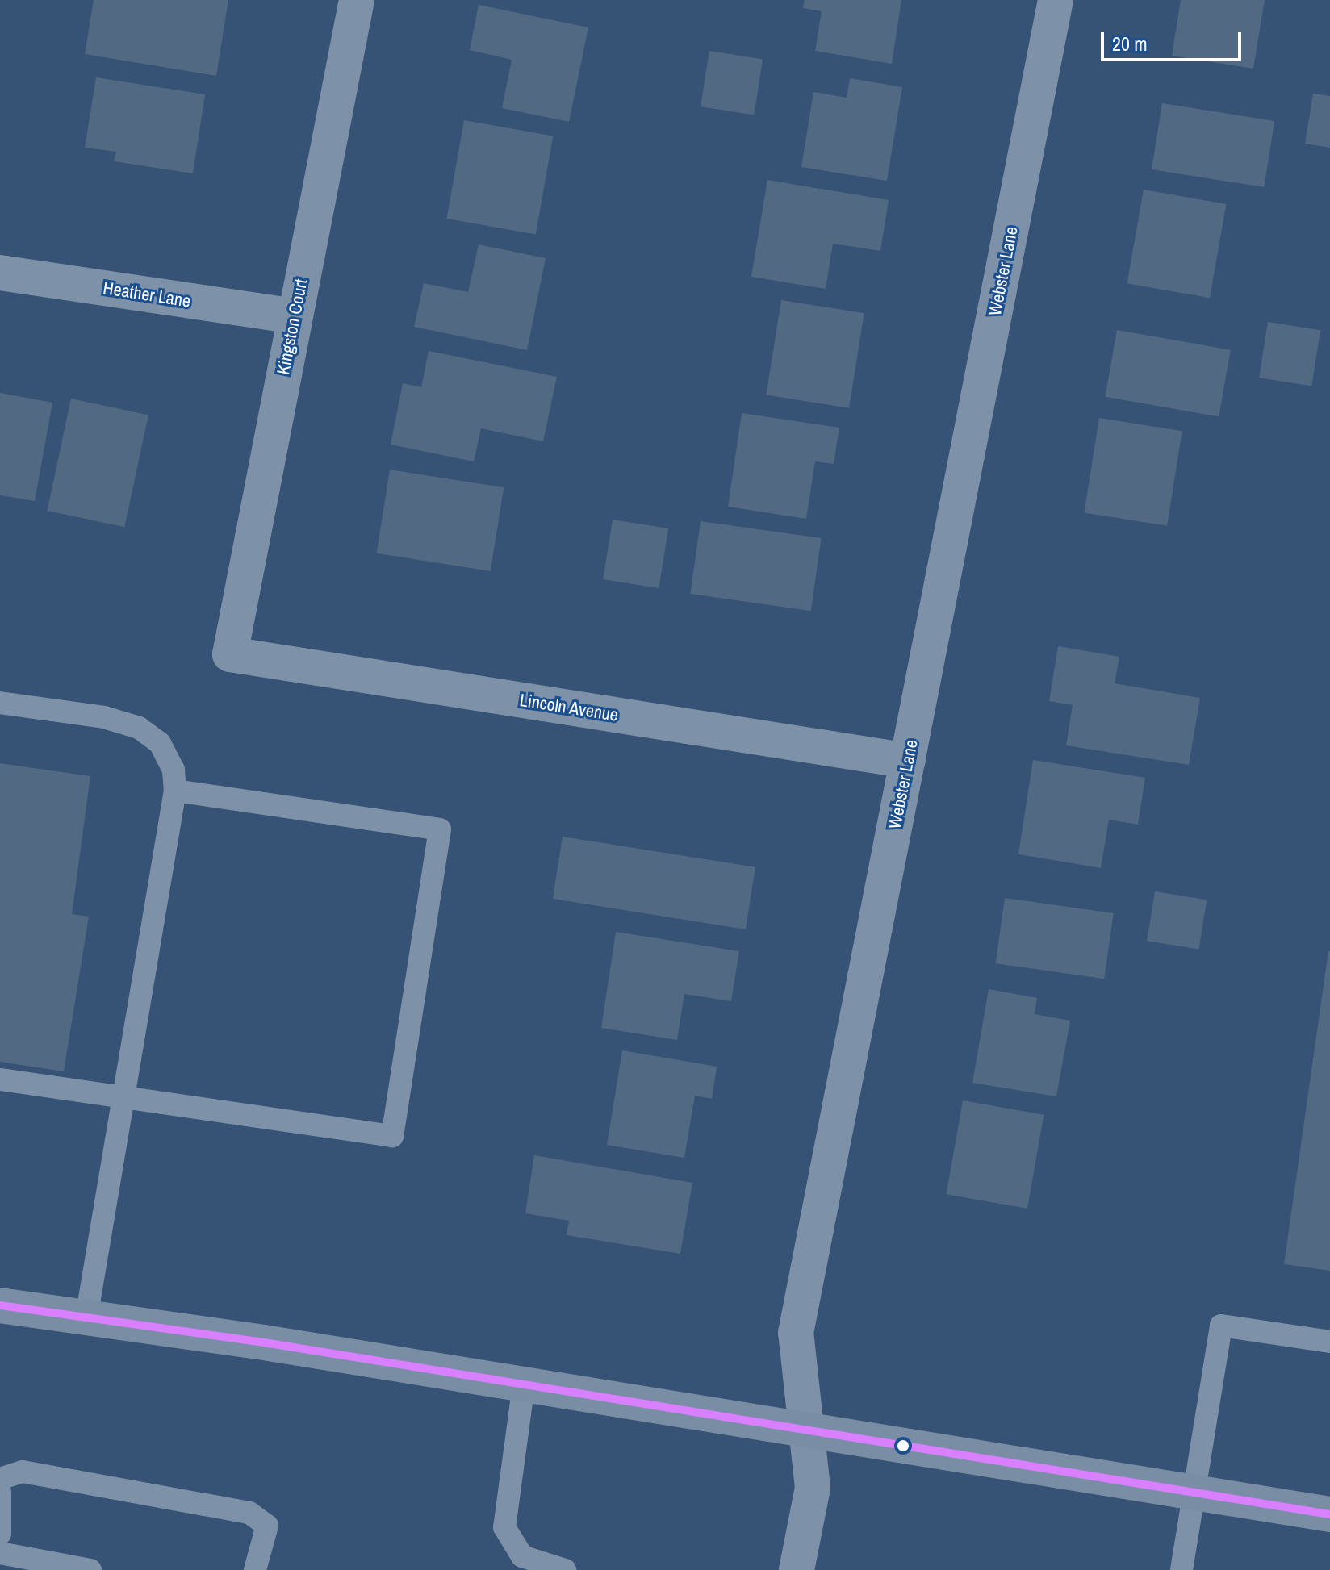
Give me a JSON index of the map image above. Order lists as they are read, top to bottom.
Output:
{
  "streets": {
    "street": [
      "Webster Lane",
      "Heather Lane",
      "Kingston Court",
      "Lincoln Avenue"
    ]
  },
  "crossings": [
    ["Webster Lane", "Lincoln Avenue"],
    ["Heather Lane", "Kingston Court"],
    ["Kingston Court", "Lincoln Avenue"]
  ],
  "scale_bar": "20 m"
}
